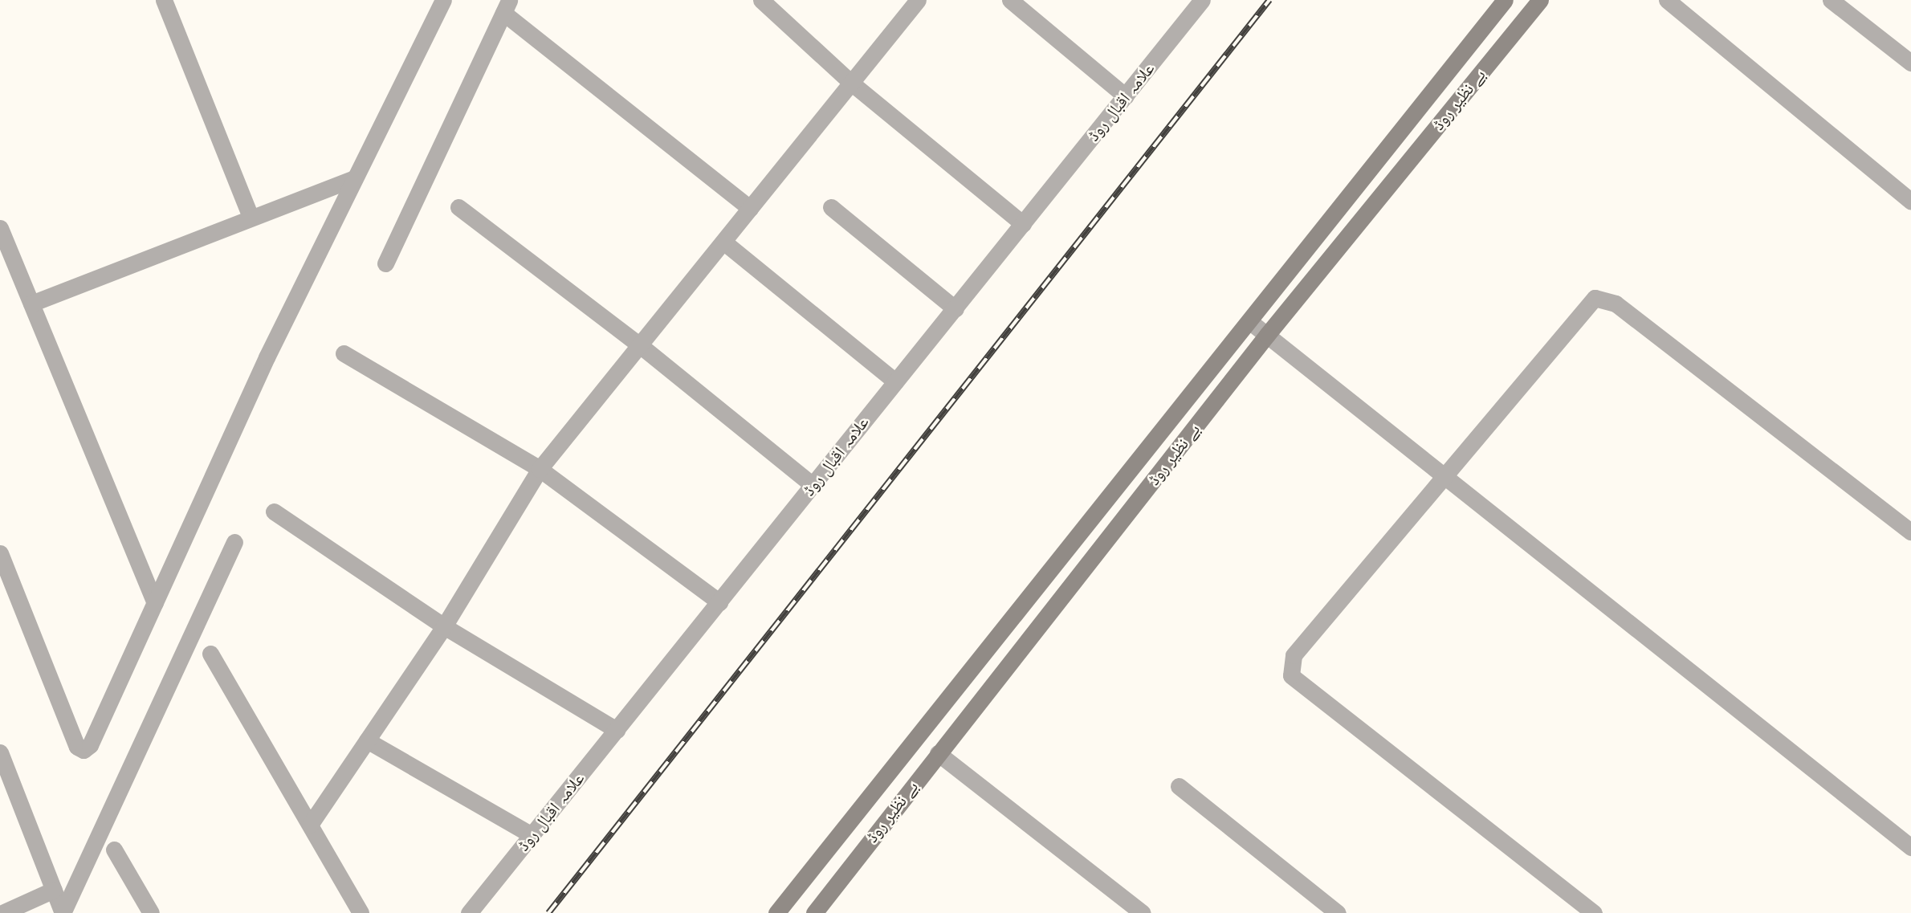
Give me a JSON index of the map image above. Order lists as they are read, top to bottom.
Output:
{
  "streets": {
    "main road": ["بے نظیر روڈ"],
    "street": ["علامہ اقبال روڈ"]
  }
}
